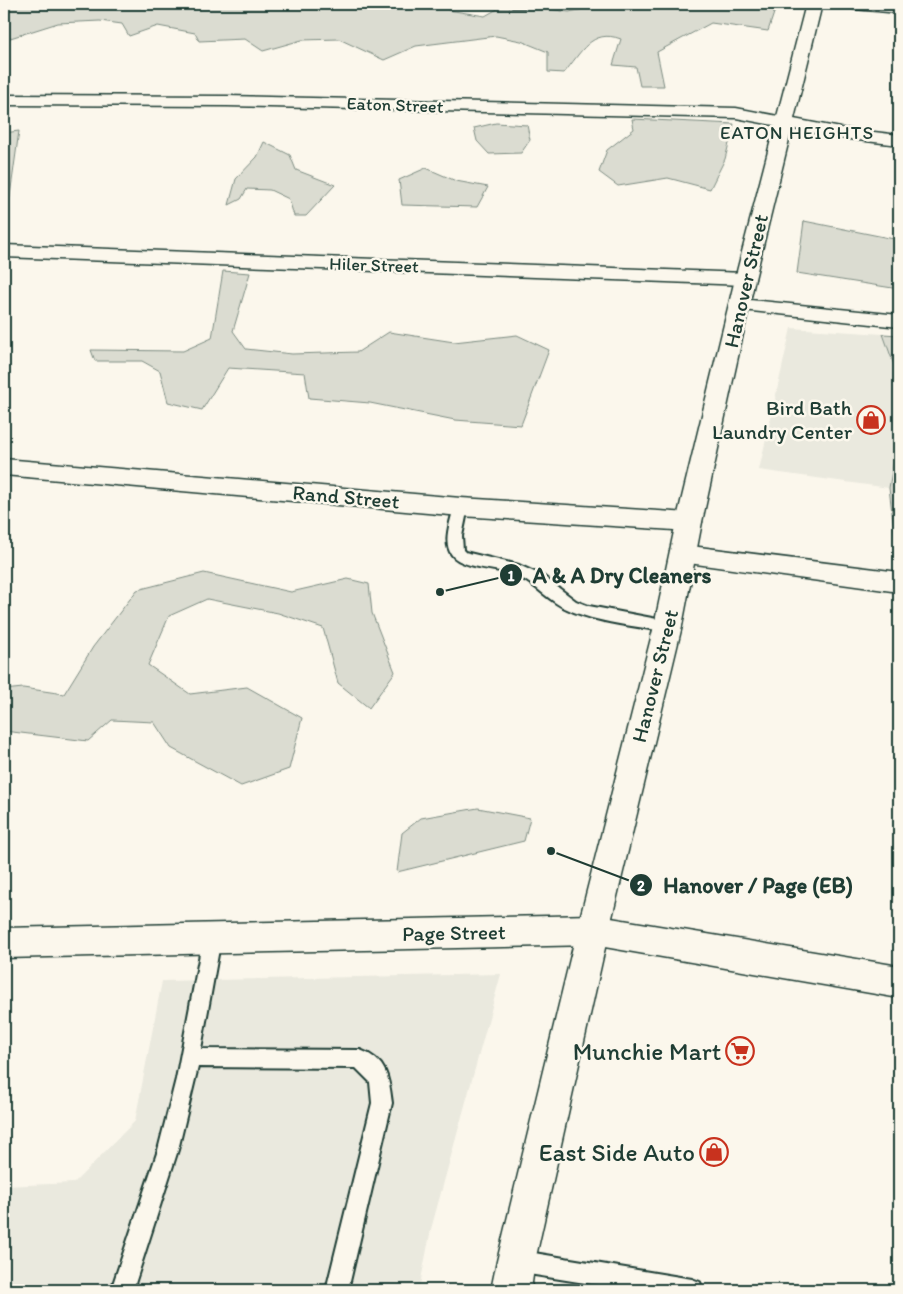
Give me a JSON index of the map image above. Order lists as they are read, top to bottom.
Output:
{
  "streets": {
    "street": [
      "Eaton Street",
      "Hiler Street",
      "Hanover Street",
      "Rand Street",
      "Page Street"
    ]
  },
  "crossings": [
    ["Eaton Street", "Hanover Street"],
    ["Hiler Street", "Hanover Street"],
    ["Hanover Street", "Rand Street"],
    ["Hanover Street", "Page Street"]
  ],
  "districts": ["EATON HEIGHTS"],
  "places": {
    "shop": ["Bird Bath Laundry Center", "East Side Auto"],
    "other": ["A & A Dry Cleaners", "Hanover / Page (EB)"],
    "supermarket": ["Munchie Mart"]
  }
}
